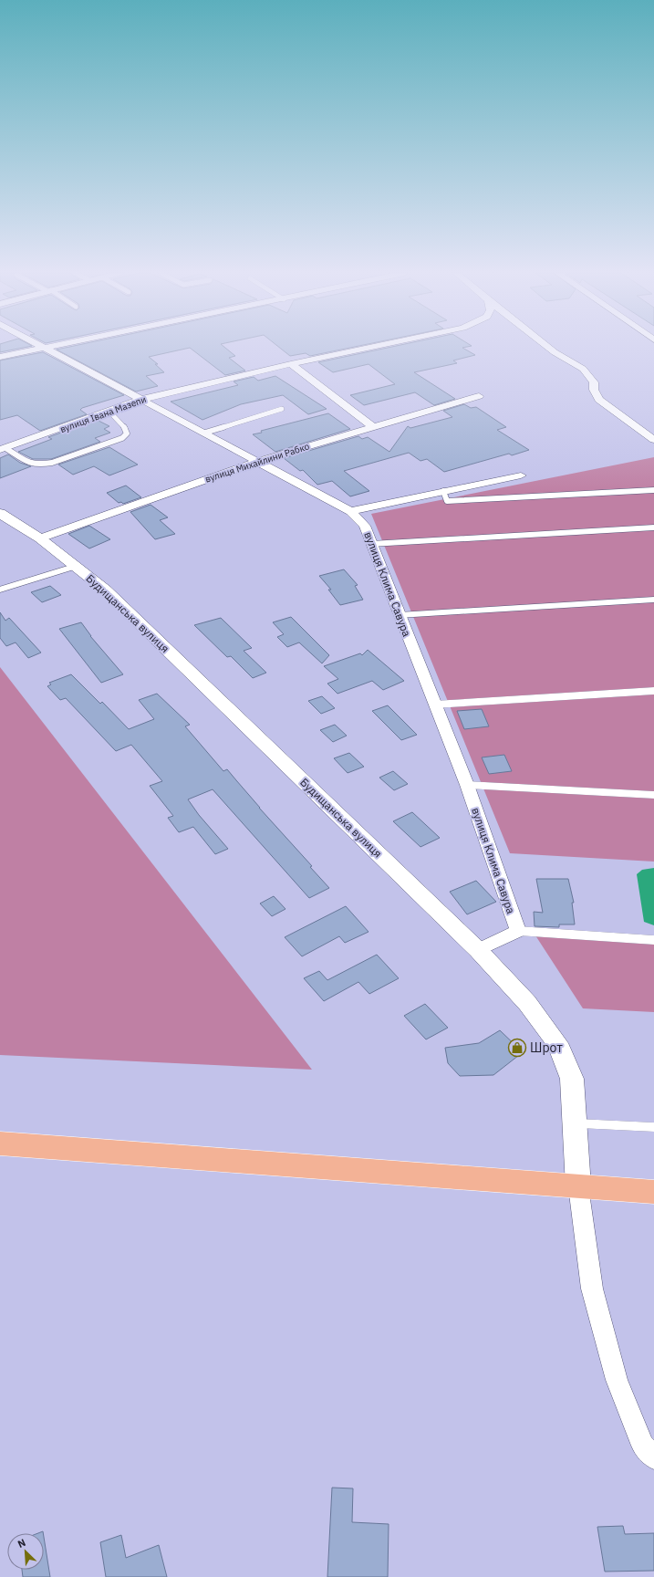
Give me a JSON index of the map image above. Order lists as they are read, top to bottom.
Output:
{
  "streets": {
    "street": [
      "вулиця Івана Мазепи",
      "вулиця Михайлини Рабко",
      "вулиця Клима Савура",
      "Будищанська вулиця"
    ]
  },
  "crossings": [
    ["вулиця Івана Мазепи", "вулиця Клима Савура"],
    ["вулиця Михайлини Рабко", "вулиця Клима Савура"],
    ["вулиця Михайлини Рабко", "Будищанська вулиця"]
  ],
  "places": {
    "shop": ["Шрот"]
  },
  "north": "top left"
}
